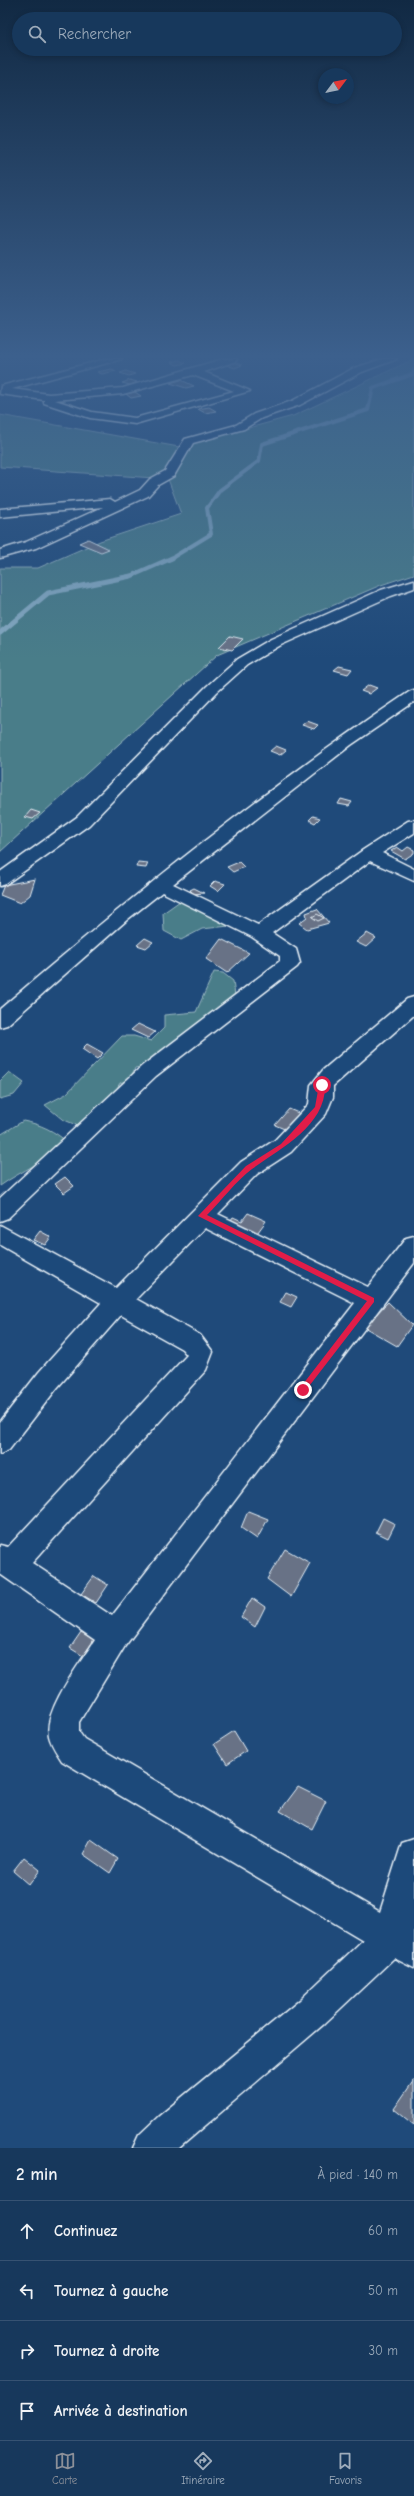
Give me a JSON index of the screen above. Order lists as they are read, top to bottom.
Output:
{
  "north": "top right",
  "page": {
    "search": "Rechercher",
    "heading": ["2 min", "À pied · 140 m"],
    "list": [
      ["Continuez", "60 m"],
      ["Tournez à gauche", "50 m"],
      ["Tournez à droite", "30 m"],
      "Arrivée à destination"
    ],
    "nav": ["Carte", "Itinéraire", "Favoris"]
  }
}
